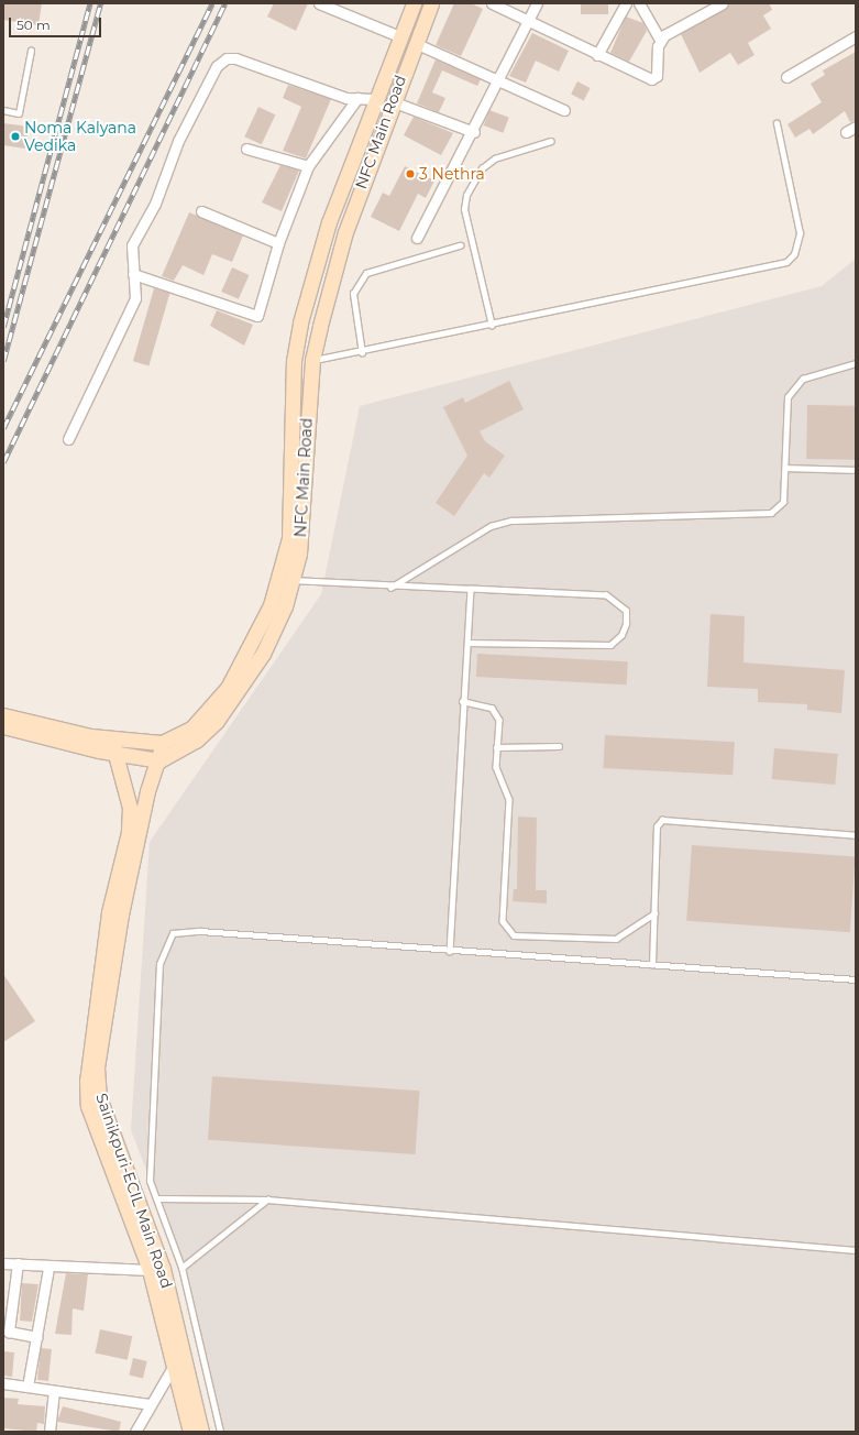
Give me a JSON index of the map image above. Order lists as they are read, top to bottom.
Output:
{
  "streets": {
    "main road": ["NFC Main Road", "Sainikpuri-ECIL Main Road"]
  },
  "crossings": [
    ["NFC Main Road", "Sainikpuri-ECIL Main Road"]
  ],
  "places": ["Noma Kalyana Vedika", "3 Nethra"],
  "scale_bar": "50 m"
}
